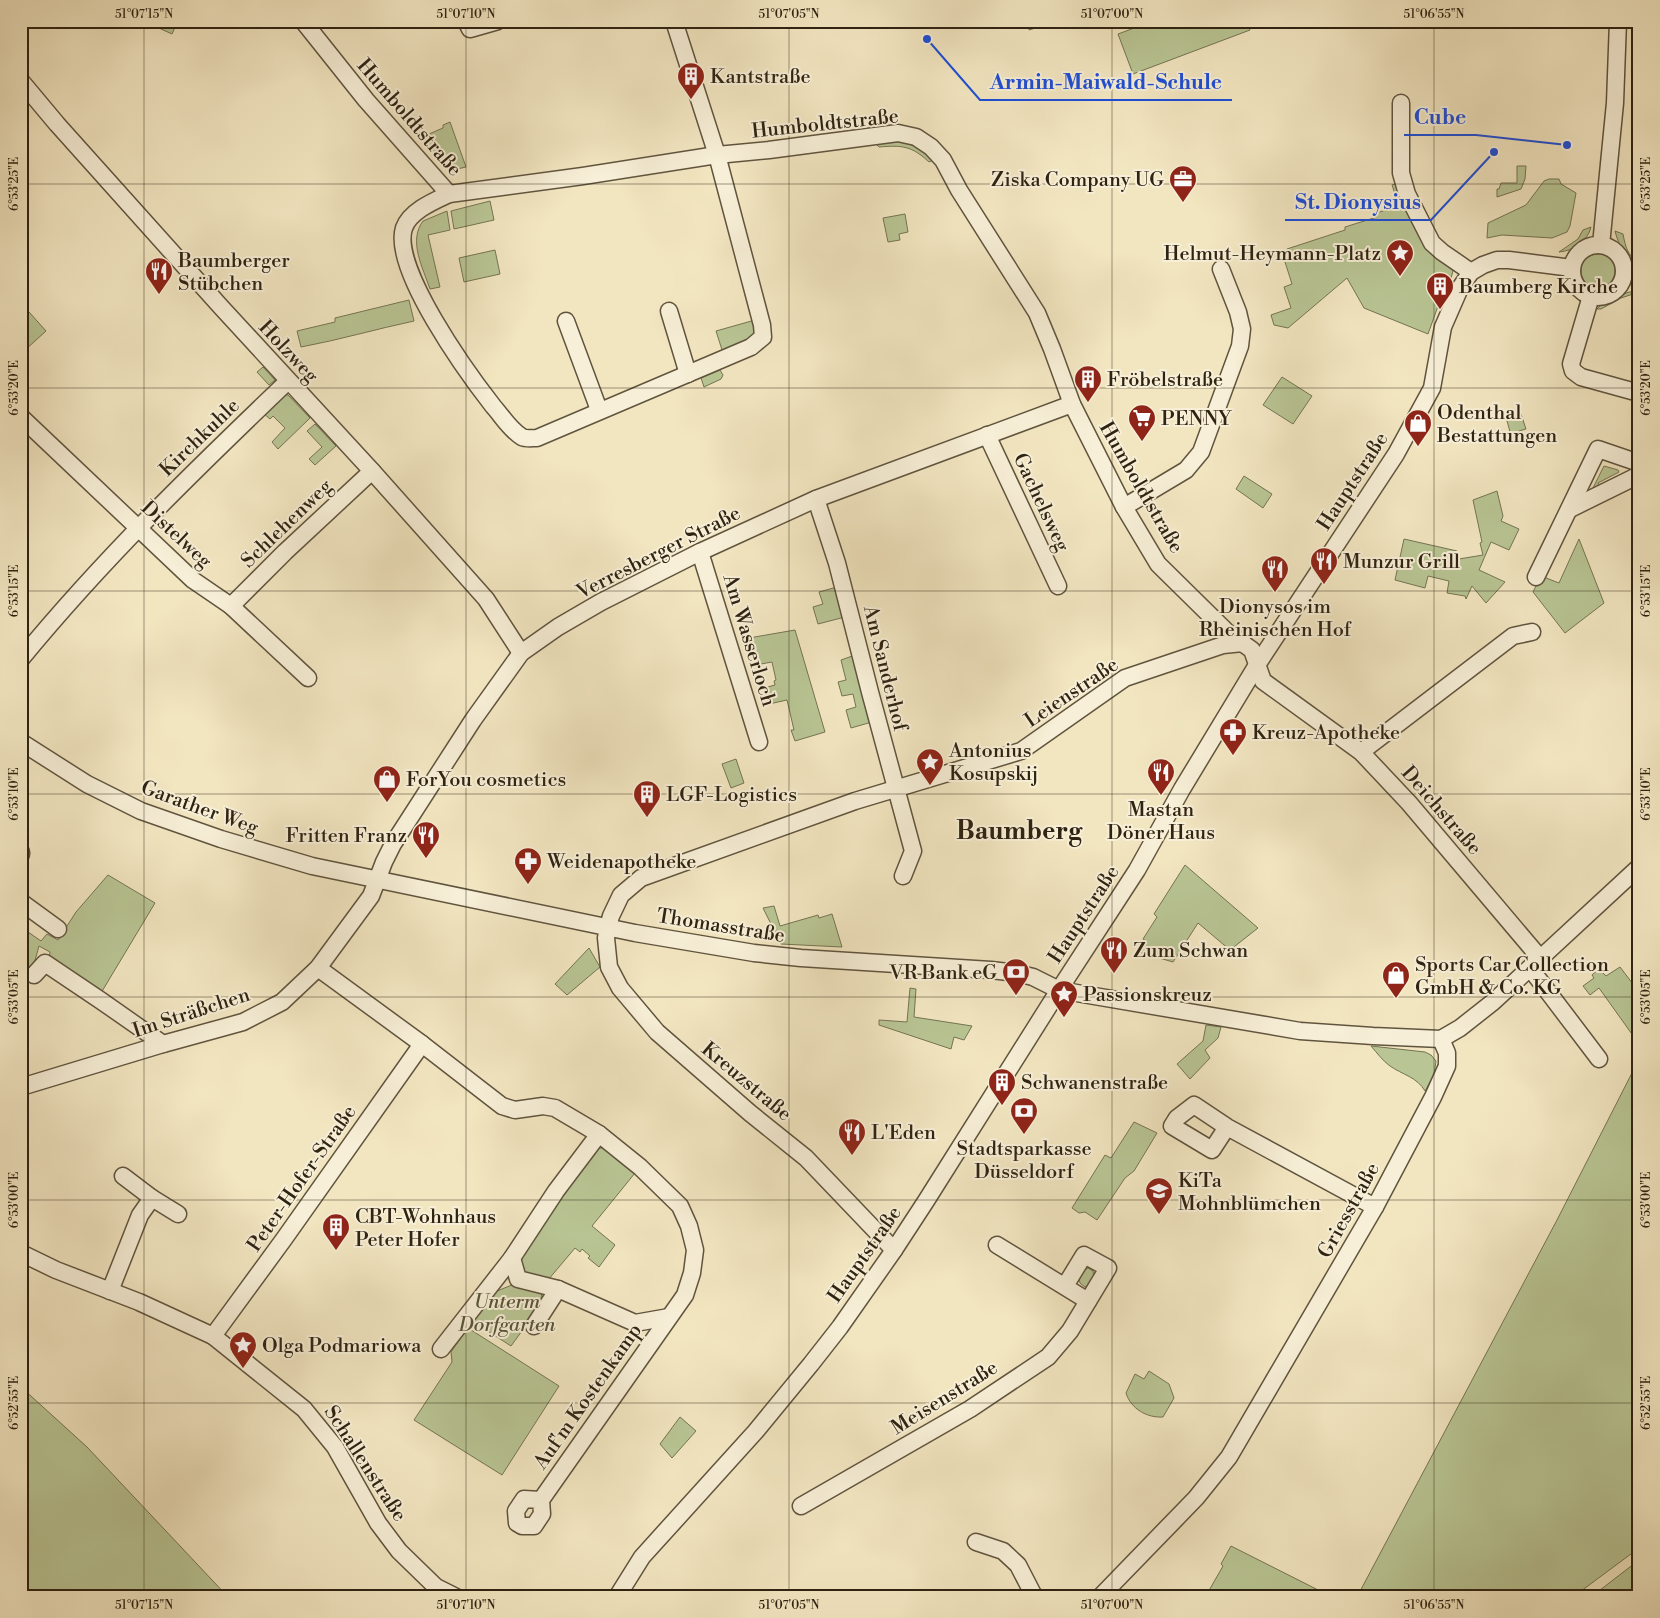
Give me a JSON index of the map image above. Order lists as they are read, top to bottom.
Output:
{
  "streets": {
    "street": [
      "Humboldtstraße",
      "Holzweg",
      "Kirchkuhle",
      "Hauptstraße",
      "Gachelsweg",
      "Schlehenweg",
      "Distelweg",
      "Verresberger Straße",
      "Am Wasserloch",
      "Am Sanderhof",
      "Leienstraße",
      "Garather Weg",
      "Deichstraße",
      "Thomasstraße",
      "Im Sträßchen",
      "Kreuzstraße",
      "Peter-Hofer-Straße",
      "Griesstraße",
      "Auf'm Kostenkamp",
      "Meisenstraße",
      "Schallenstraße"
    ]
  },
  "crossings": [
    ["Humboldtstraße", "Hauptstraße"],
    ["Humboldtstraße", "Verresberger Straße"],
    ["Humboldtstraße", "Leienstraße"],
    ["Humboldtstraße", "Deichstraße"],
    ["Holzweg", "Kirchkuhle"],
    ["Holzweg", "Schlehenweg"],
    ["Holzweg", "Verresberger Straße"],
    ["Kirchkuhle", "Distelweg"],
    ["Hauptstraße", "Deichstraße"],
    ["Hauptstraße", "Thomasstraße"],
    ["Hauptstraße", "Kreuzstraße"],
    ["Gachelsweg", "Verresberger Straße"],
    ["Schlehenweg", "Distelweg"],
    ["Verresberger Straße", "Am Wasserloch"],
    ["Verresberger Straße", "Am Sanderhof"],
    ["Verresberger Straße", "Garather Weg"],
    ["Verresberger Straße", "Thomasstraße"],
    ["Verresberger Straße", "Im Sträßchen"],
    ["Am Sanderhof", "Leienstraße"],
    ["Leienstraße", "Thomasstraße"],
    ["Leienstraße", "Kreuzstraße"],
    ["Garather Weg", "Thomasstraße"],
    ["Garather Weg", "Im Sträßchen"],
    ["Thomasstraße", "Im Sträßchen"],
    ["Thomasstraße", "Kreuzstraße"],
    ["Peter-Hofer-Straße", "Schallenstraße"]
  ],
  "districts": ["Baumberg"],
  "parks": ["Unterm Dorfgarten"],
  "places": {
    "other": ["Armin-Maiwald-Schule", "Cube", "St. Dionysius"],
    "building": [
      "Kantstraße",
      "Baumberg Kirche",
      "Fröbelstraße",
      "LGF-Logistics",
      "Schwanenstraße",
      "CBT-Wohnhaus Peter Hofer"
    ],
    "office": ["Ziska Company UG"],
    "place": [
      "Helmut-Heymann-Platz",
      "Antonius Kosupskij",
      "Passionskreuz",
      "Olga Podmariowa"
    ],
    "restaurant": [
      "Baumberger Stübchen",
      "Munzur Grill",
      "Dionysos im Rheinischen Hof",
      "Mastan Döner Haus",
      "Fritten Franz",
      "Zum Schwan",
      "L'Eden"
    ],
    "supermarket": ["PENNY"],
    "shop": ["Odenthal Bestattungen", "ForYou cosmetics", "Sports Car Collection GmbH & Co. KG"],
    "pharmacy": ["Kreuz-Apotheke", "Weidenapotheke"],
    "bank": ["VR Bank eG", "Stadtsparkasse Düsseldorf"],
    "school or university": ["KiTa Mohnblümchen"]
  },
  "coordinates": [
    "51°07'15\"N",
    "51°07'10\"N",
    "51°07'05\"N",
    "51°07'00\"N",
    "51°06'55\"N",
    "6°53'25\"E",
    "6°53'20\"E",
    "6°53'15\"E",
    "6°53'10\"E",
    "6°53'05\"E",
    "6°53'00\"E",
    "6°52'55\"E"
  ]
}
